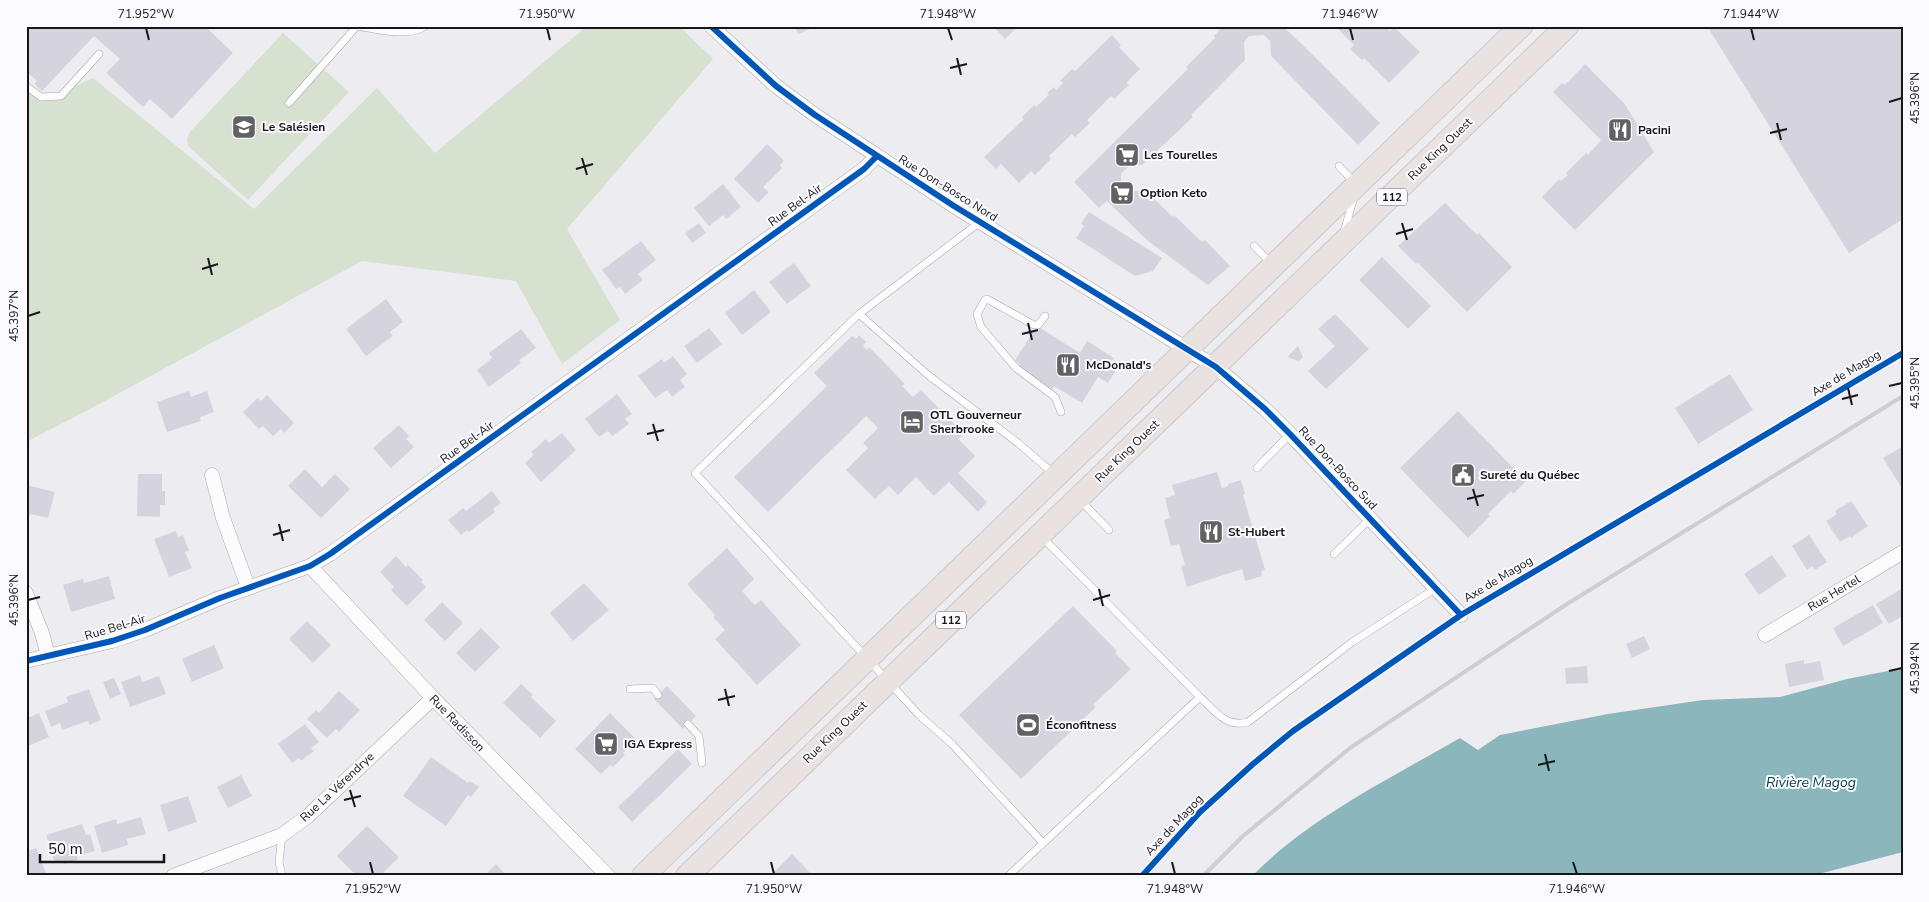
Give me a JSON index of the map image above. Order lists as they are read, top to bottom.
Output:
{
  "streets": {
    "main road": ["Rue King Ouest", "112"],
    "street": [
      "Rue Don-Bosco Nord",
      "Rue Bel-Air",
      "Rue Don-Bosco Sud",
      "Rue Hertel",
      "Rue Radisson",
      "Rue La Vérendrye"
    ],
    "cycle path": ["Axe de Magog"]
  },
  "crossings": [
    ["Rue King Ouest", "Rue Don-Bosco Sud"],
    ["Rue Don-Bosco Nord", "112"],
    ["Rue Don-Bosco Nord", "Rue Bel-Air"],
    ["Rue Don-Bosco Nord", "Rue Don-Bosco Sud"],
    ["112", "Rue Don-Bosco Sud"],
    ["Rue Bel-Air", "Rue Radisson"],
    ["Rue Radisson", "Rue La Vérendrye"]
  ],
  "water": ["Rivière Magog"],
  "places": {
    "school or university": ["Le Salésien"],
    "restaurant": ["Pacini", "McDonald's", "St-Hubert"],
    "supermarket": ["Les Tourelles", "Option Keto", "IGA Express"],
    "hotel": ["OTL Gouverneur Sherbrooke"],
    "public building": ["Sureté du Québec"],
    "sports": ["Éconofitness"]
  },
  "scale_bar": "50 m",
  "coordinates": [
    "71.952°W",
    "71.950°W",
    "71.948°W",
    "71.946°W",
    "71.944°W",
    "45.396°N",
    "45.397°N",
    "45.395°N",
    "45.394°N"
  ]
}
